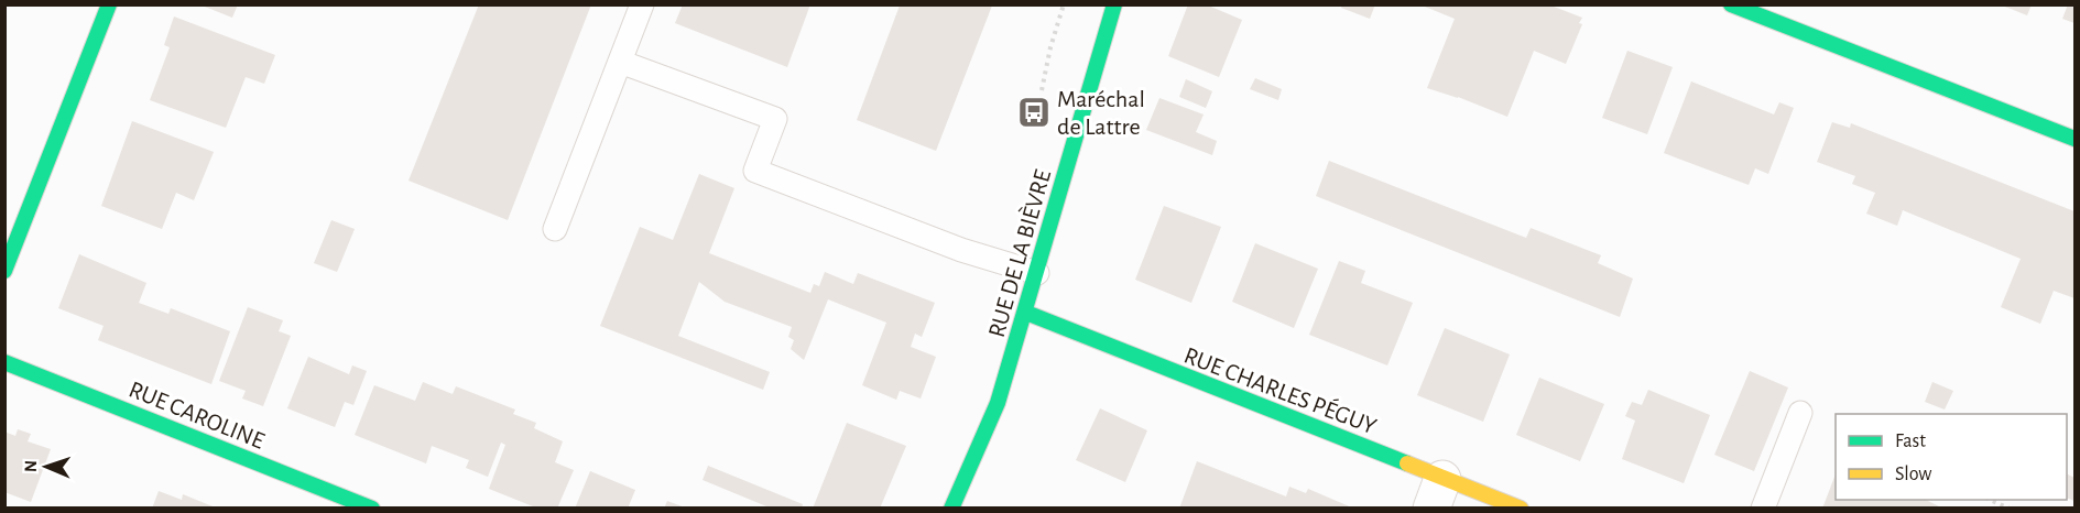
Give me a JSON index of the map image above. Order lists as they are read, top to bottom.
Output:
{
  "streets": {
    "street": ["RUE DE LA BIÈVRE", "RUE CHARLES PÉGUY", "RUE CAROLINE"]
  },
  "crossings": [
    ["RUE DE LA BIÈVRE", "RUE CHARLES PÉGUY"]
  ],
  "places": {
    "bus stop": ["Maréchal de Lattre"]
  },
  "legend": ["Fast", "Slow"],
  "north": "left"
}
